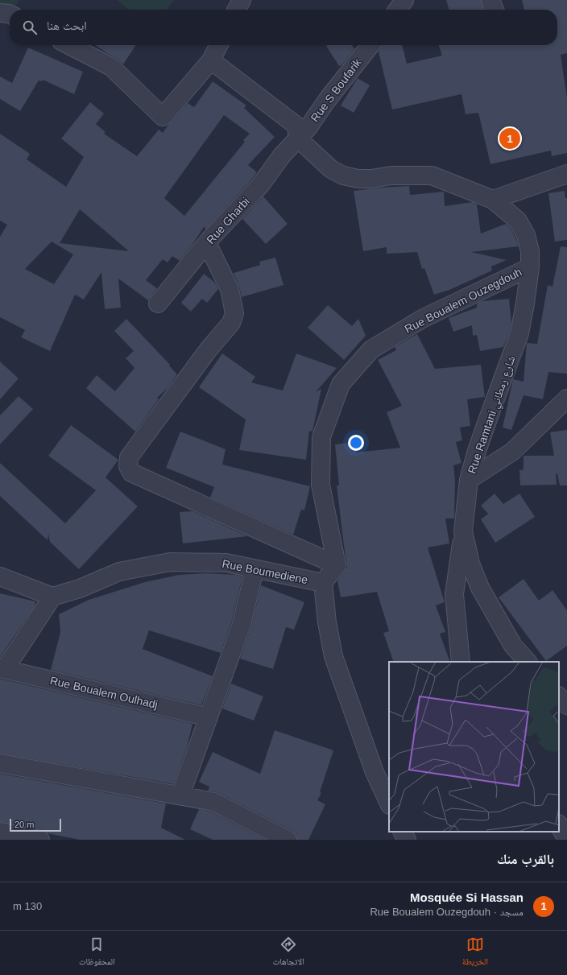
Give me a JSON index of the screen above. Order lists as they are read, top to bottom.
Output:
{
  "streets": {
    "street": [
      "Rue S Boufarik",
      "Rue Gharbi",
      "Rue Boualem Ouzegdouh",
      "Rue Ramtani شارع رمطاني",
      "Rue Boumediene",
      "Rue Boualem Oulhadj"
    ]
  },
  "crossings": [
    ["Rue S Boufarik", "Rue Gharbi"],
    ["Rue S Boufarik", "Rue Boualem Ouzegdouh"],
    ["Rue Gharbi", "Rue Boualem Ouzegdouh"],
    ["Rue Boualem Ouzegdouh", "Rue Ramtani شارع رمطاني"],
    ["Rue Boualem Ouzegdouh", "Rue Boumediene"]
  ],
  "scale_bar": "20 m",
  "page": {
    "search": "ابحث هنا",
    "pins": "1",
    "scale": "20 m",
    "heading": "بالقرب منك",
    "list": [
      {
        "mark": "1",
        "name": "Mosquée Si Hassan",
        "note": "مسجد · Rue Boualem Ouzegdouh",
        "value": "130 m"
      }
    ],
    "nav": ["الخريطة", "الاتجاهات", "المحفوظات"]
  }
}
